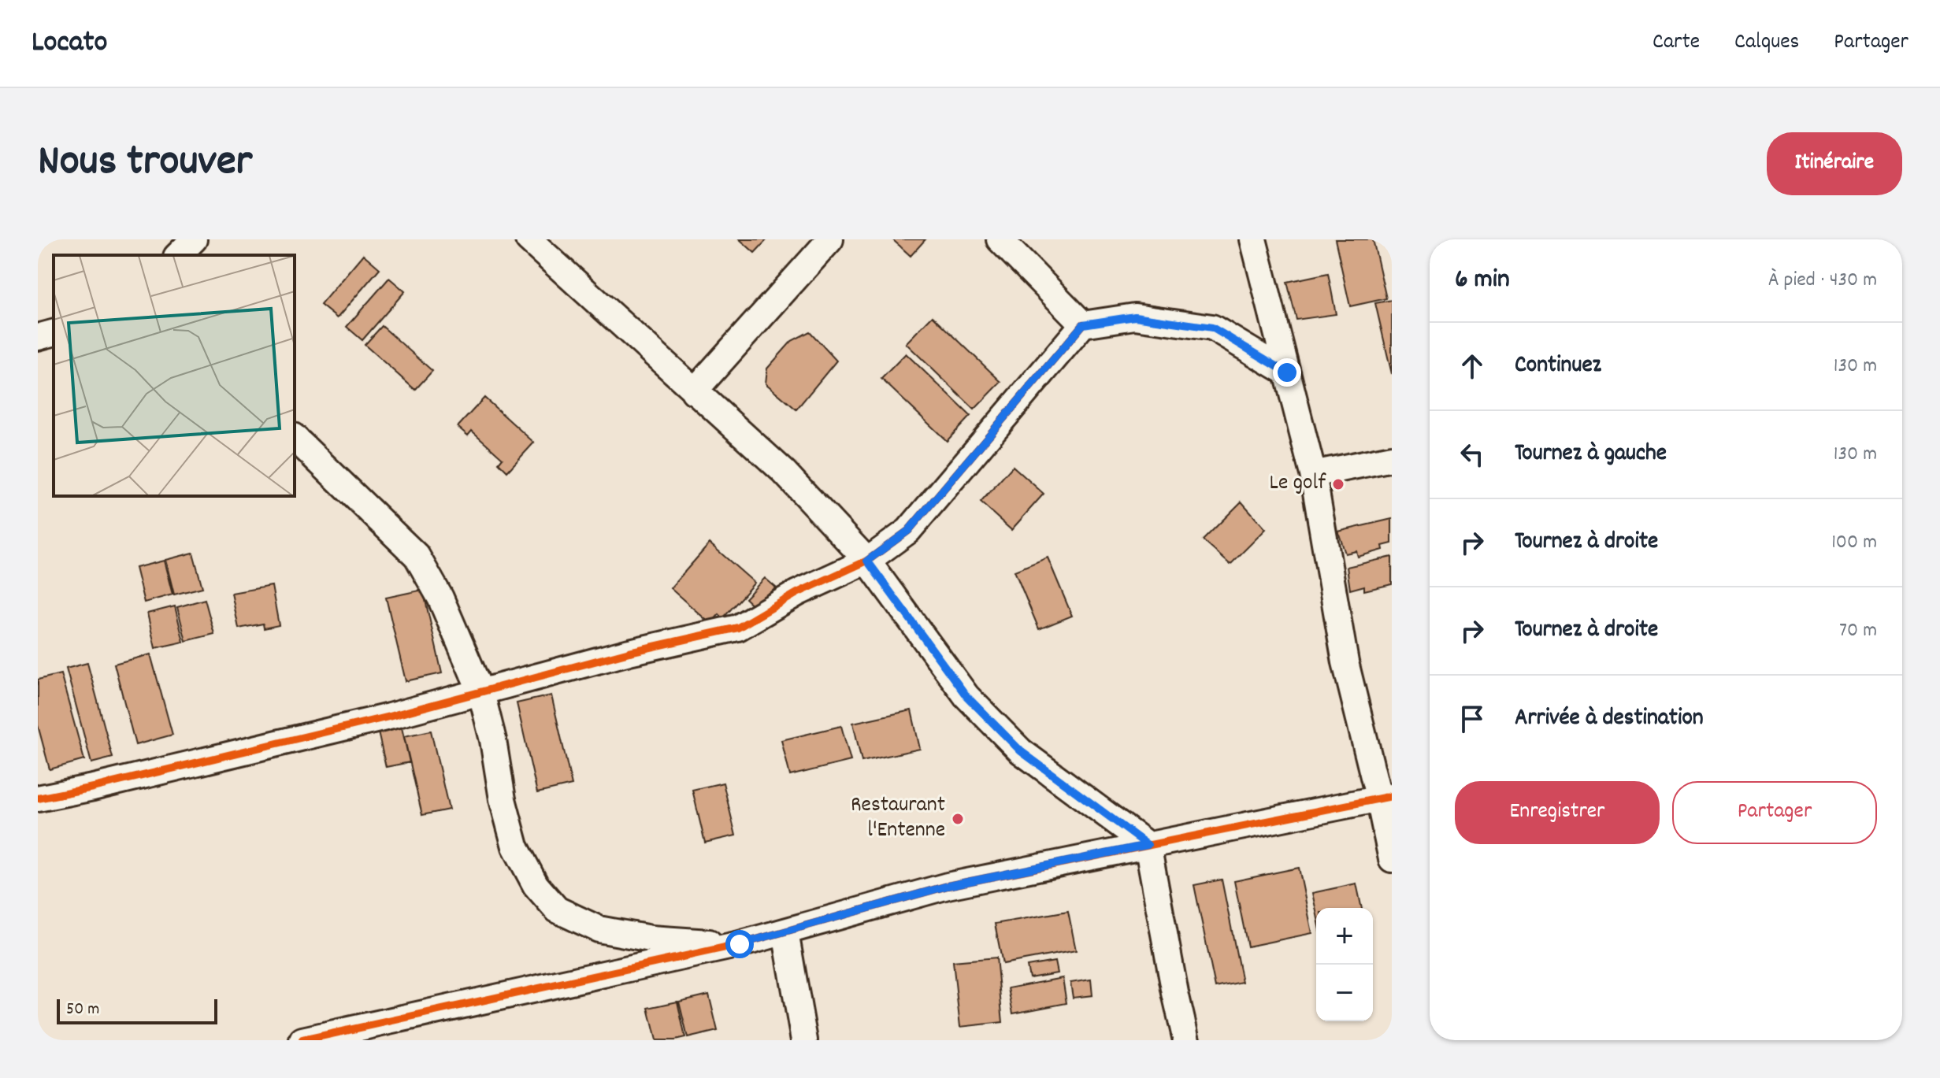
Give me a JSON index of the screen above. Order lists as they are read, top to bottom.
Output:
{
  "places": ["Le golf", "Restaurant l'Entenne"],
  "scale_bar": "50 m",
  "page": {
    "header": "Locato",
    "nav": ["Carte", "Calques", "Partager"],
    "title": "Nous trouver",
    "buttons": [
      "Itinéraire",
      ["Enregistrer", "Partager"]
    ],
    "heading": ["6 min", "À pied · 430 m"],
    "list": [
      ["Continuez", "130 m"],
      ["Tournez à gauche", "130 m"],
      ["Tournez à droite", "100 m"],
      ["Tournez à droite", "70 m"],
      "Arrivée à destination"
    ],
    "map_buttons": ["+", "−"],
    "scale": "50 m"
  }
}
